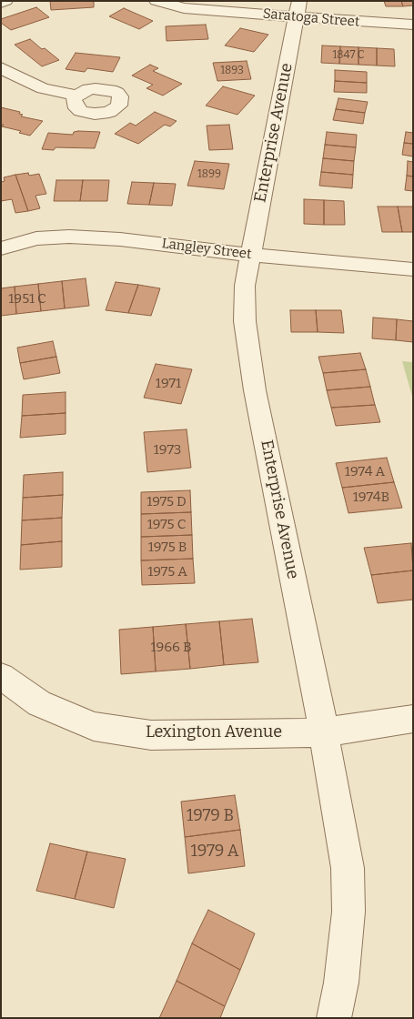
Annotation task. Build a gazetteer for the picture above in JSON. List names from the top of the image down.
{
  "streets": {
    "street": [
      "Saratoga Street",
      "Enterprise Avenue",
      "Langley Street",
      "Lexington Avenue"
    ]
  },
  "crossings": [
    ["Saratoga Street", "Enterprise Avenue"],
    ["Enterprise Avenue", "Langley Street"],
    ["Enterprise Avenue", "Lexington Avenue"]
  ],
  "house_numbers": [
    "1847 C",
    "1893",
    "1899",
    "1951 C",
    "1971",
    "1973",
    "1974 A",
    "1974B",
    "1975 D",
    "1975 C",
    "1975 B",
    "1975 A",
    "1966 B",
    "1979 B",
    "1979 A"
  ]
}
